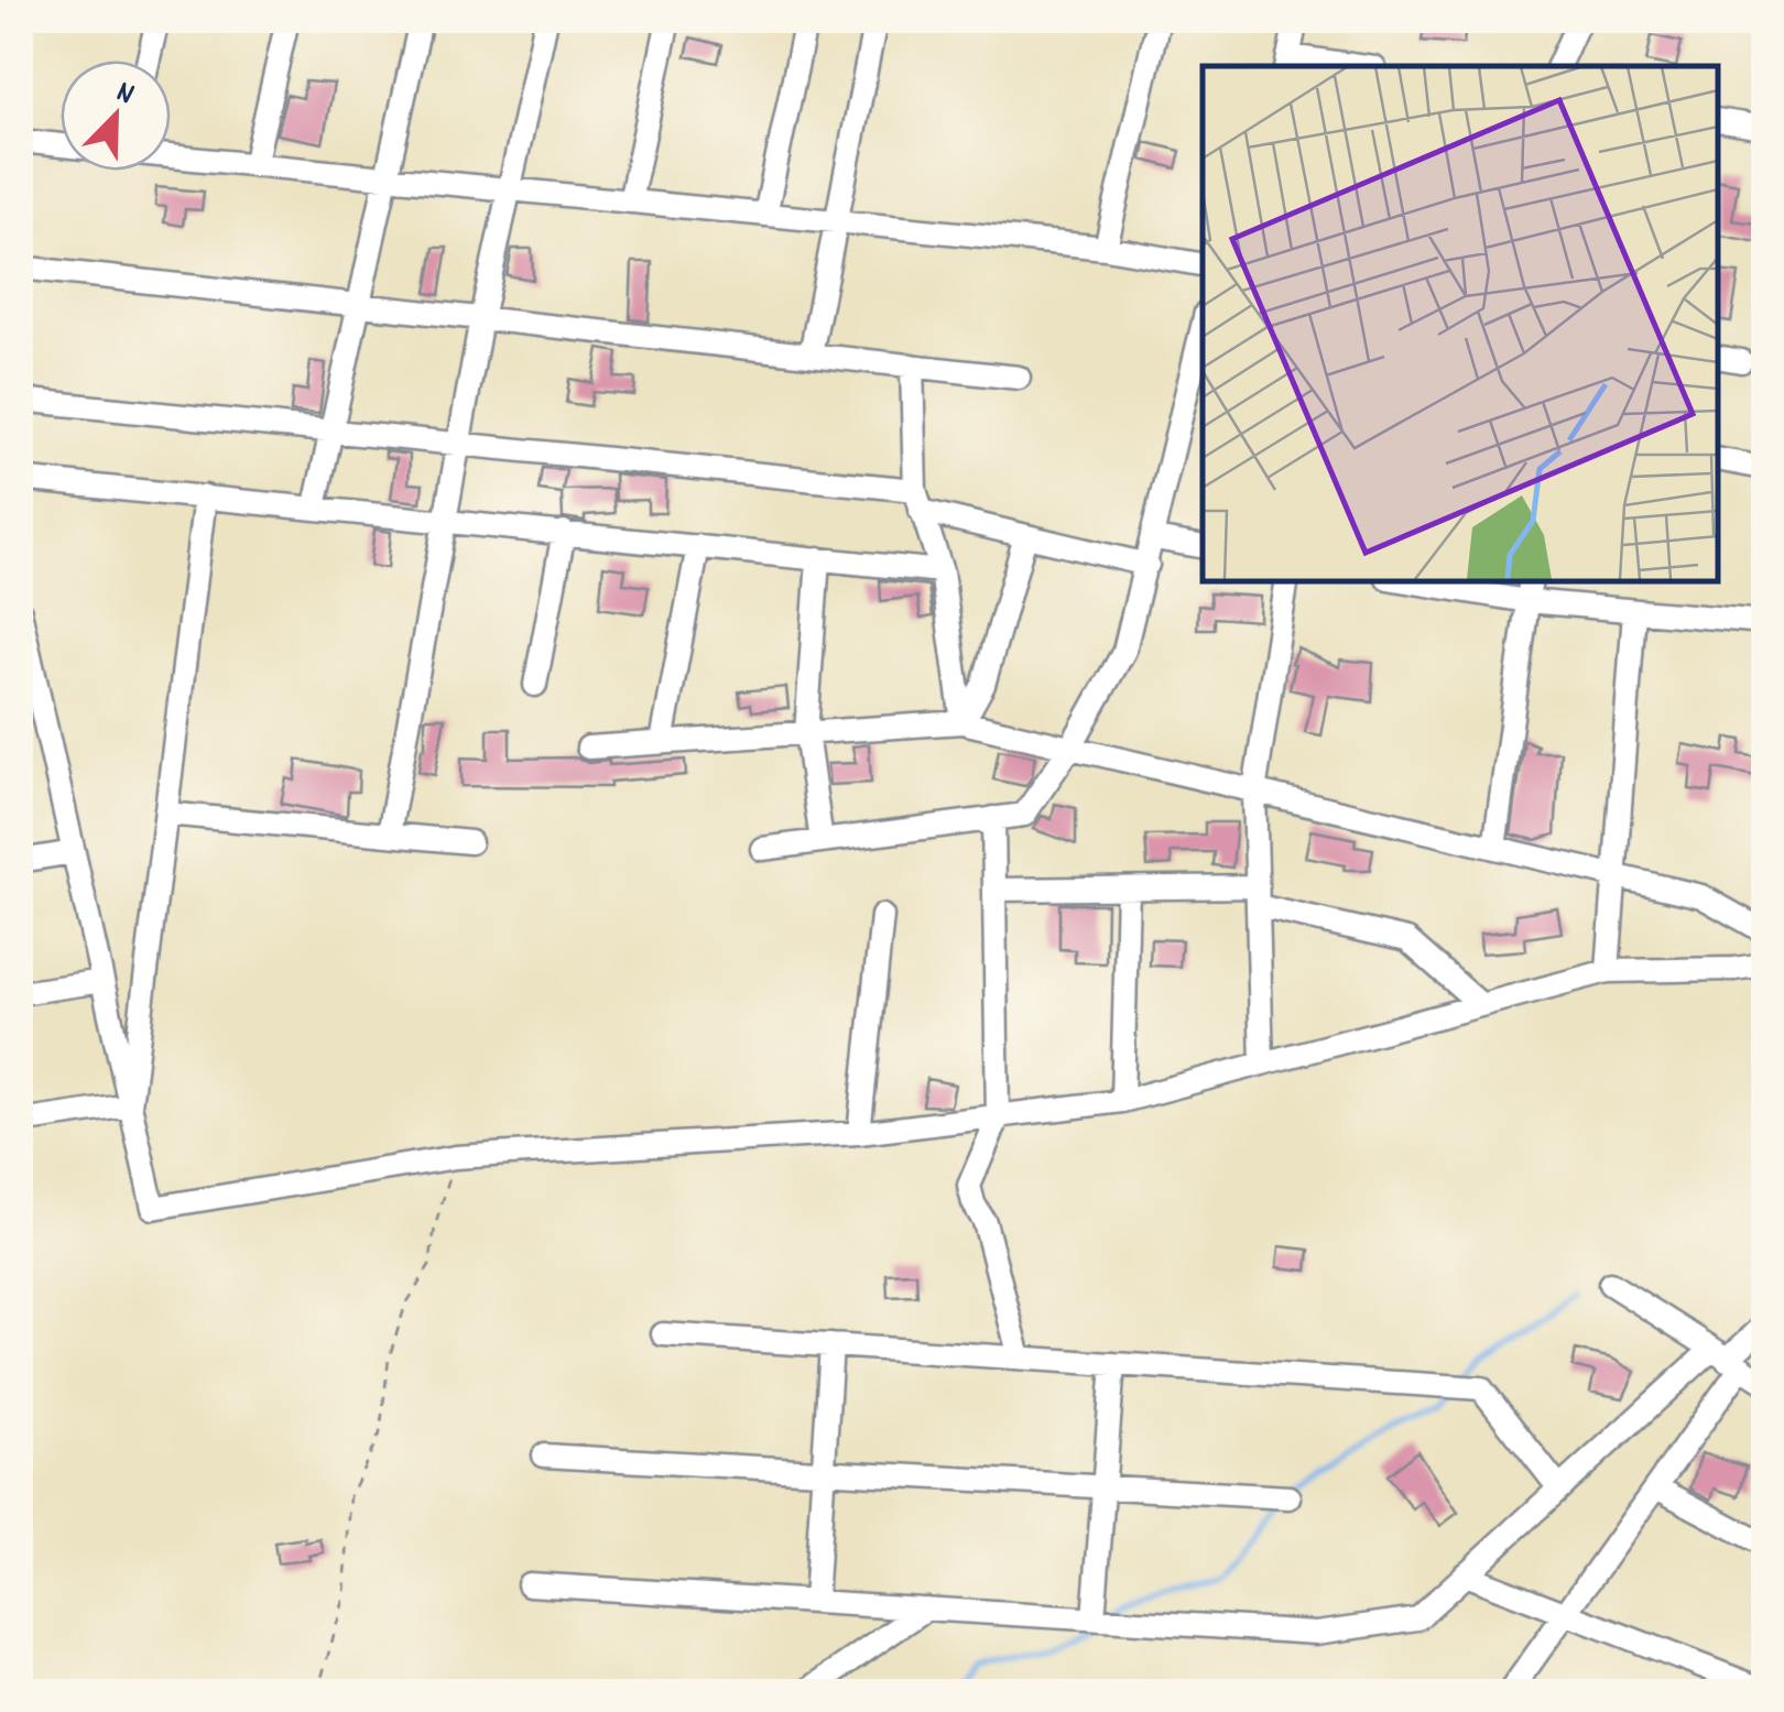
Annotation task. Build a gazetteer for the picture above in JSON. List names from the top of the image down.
{
  "north": "top right"
}
